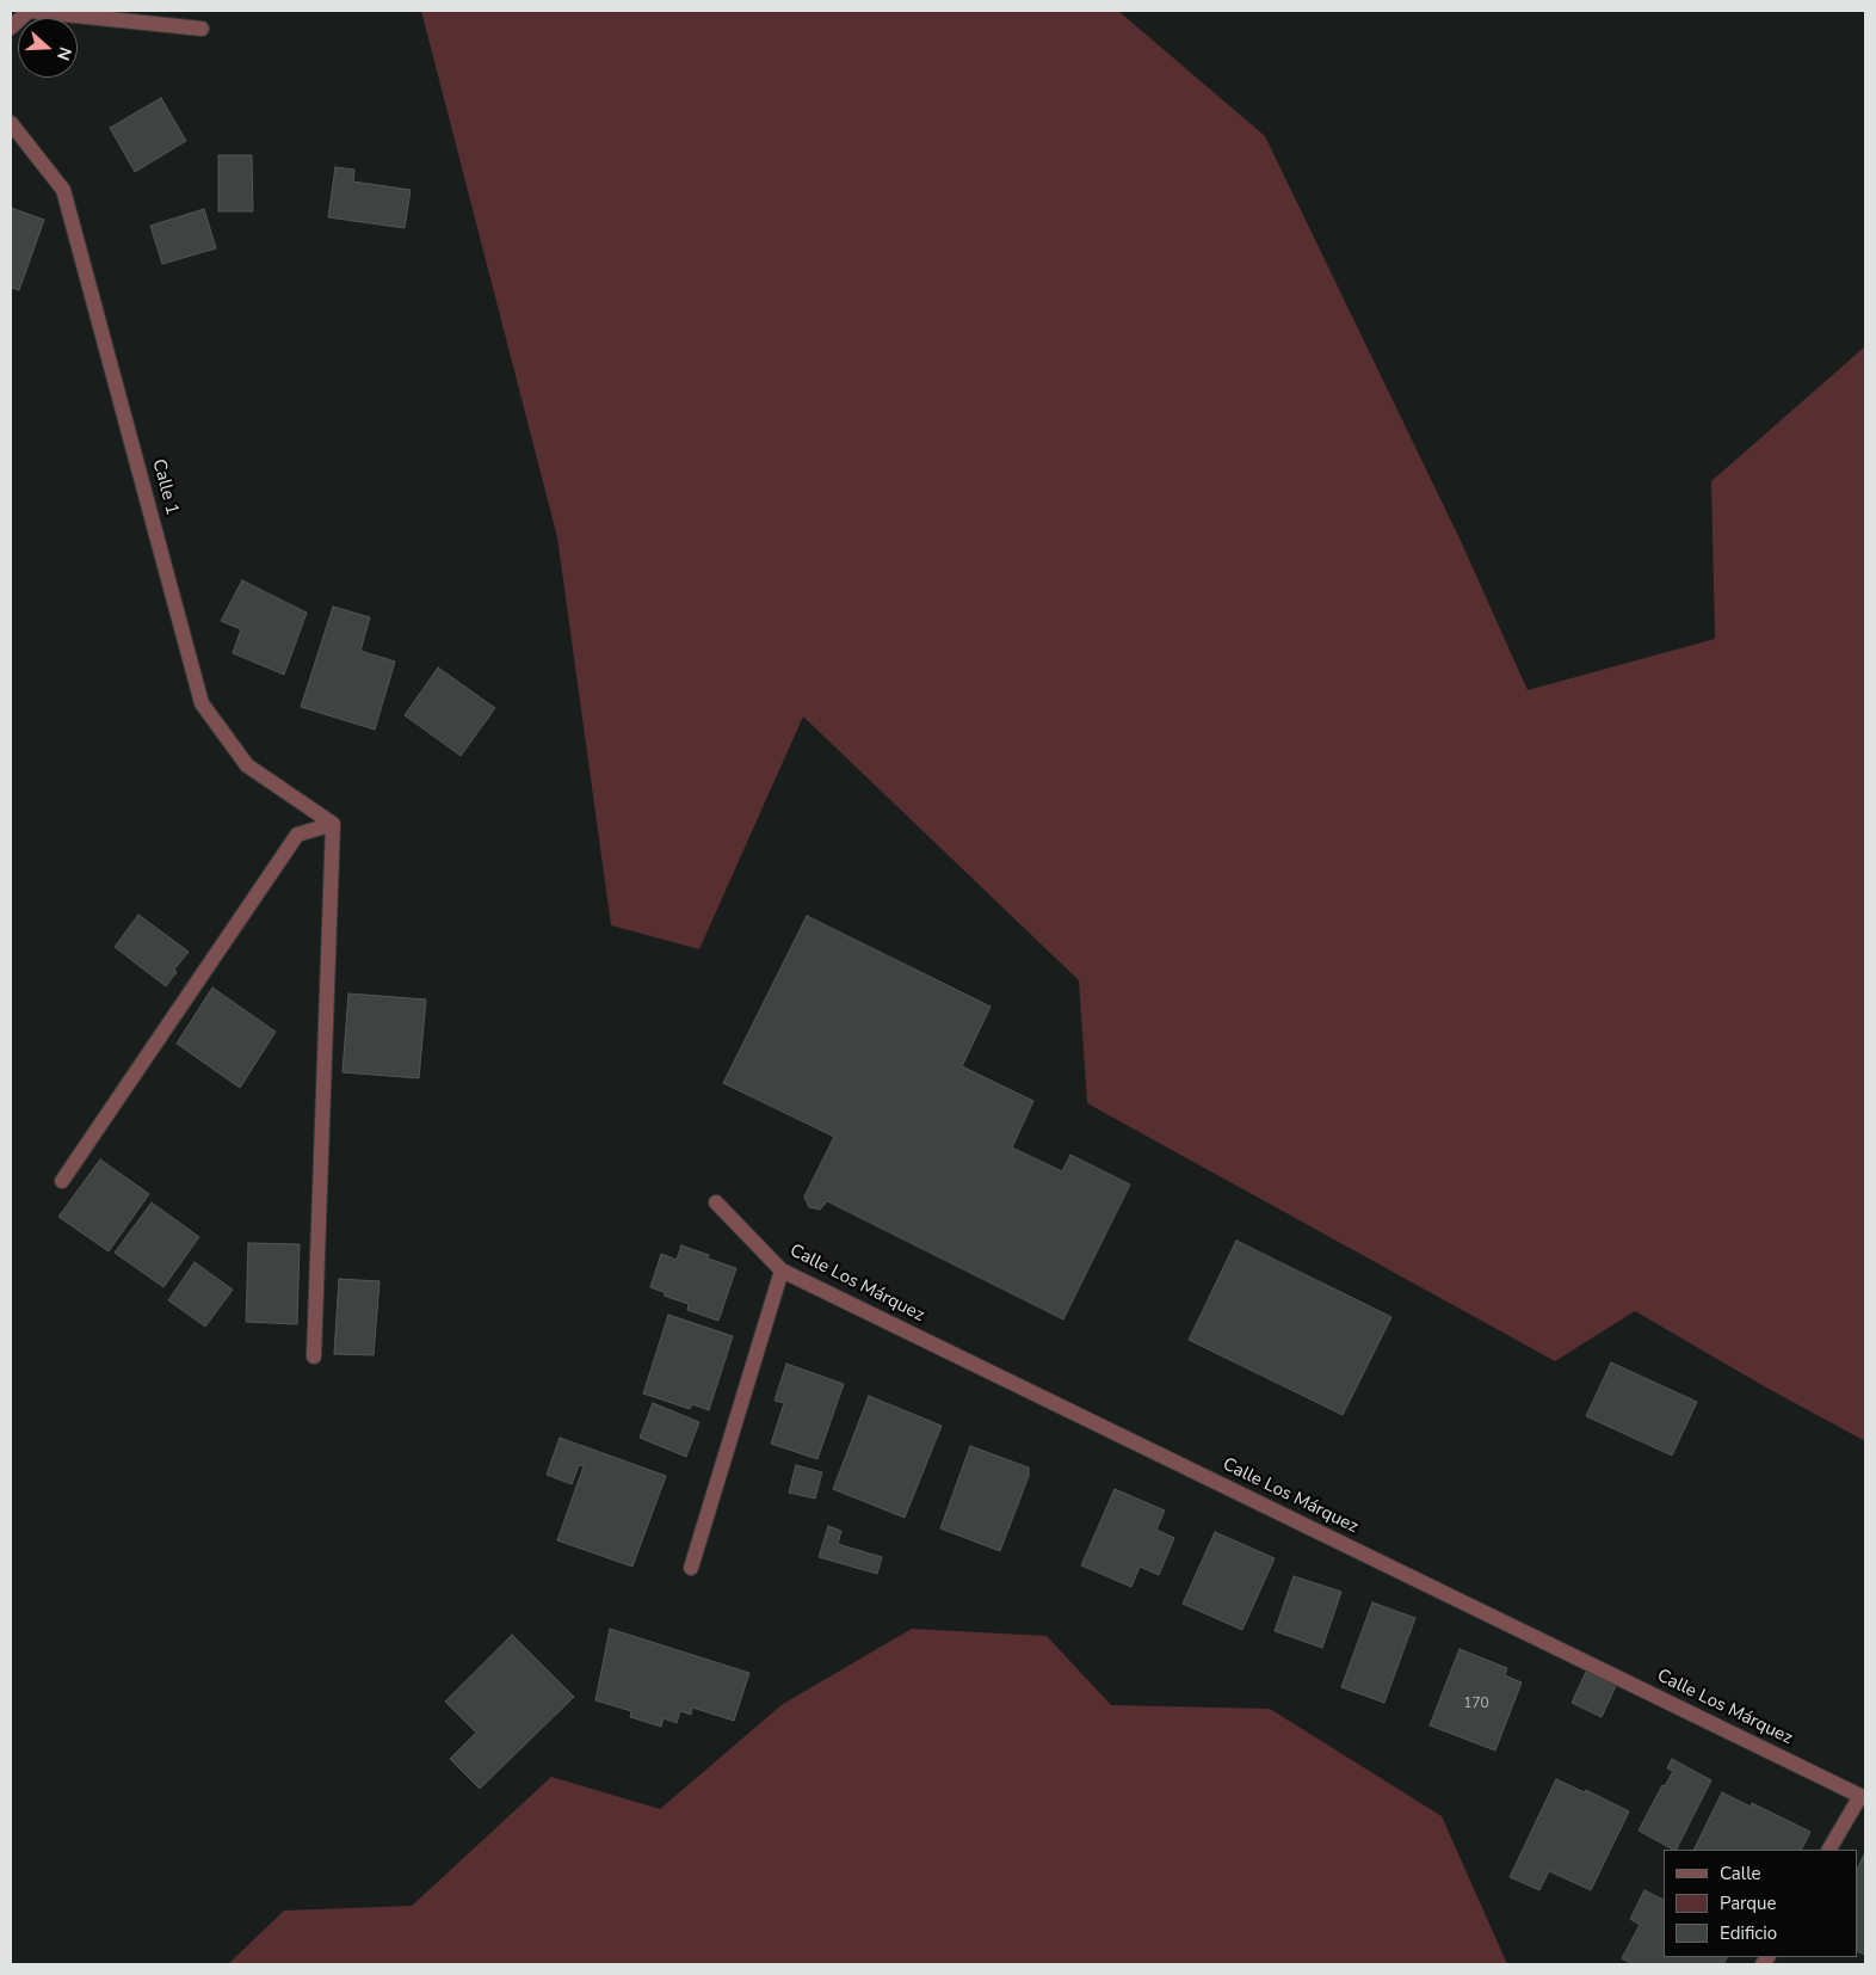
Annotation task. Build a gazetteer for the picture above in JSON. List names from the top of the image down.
{
  "streets": {
    "street": ["Calle 1", "Calle Los Márquez"]
  },
  "house_numbers": ["170"],
  "legend": ["Calle", "Parque", "Edificio"],
  "north": "right"
}
